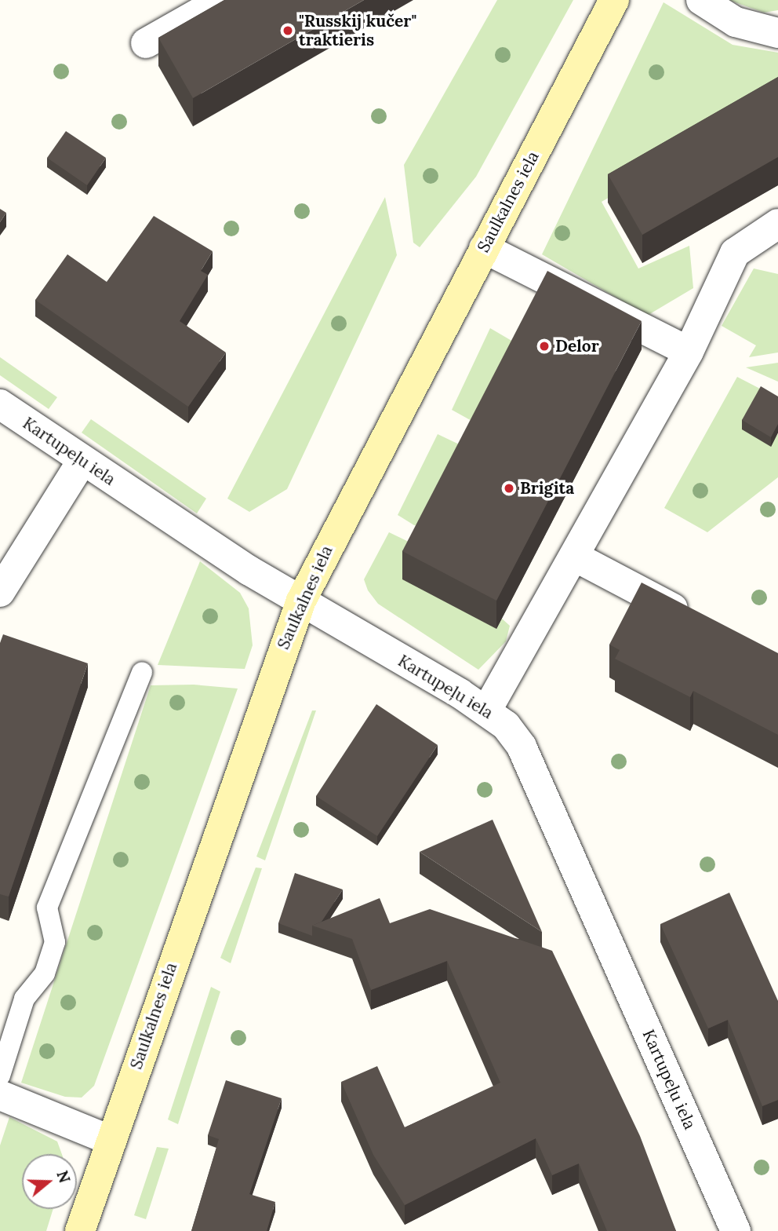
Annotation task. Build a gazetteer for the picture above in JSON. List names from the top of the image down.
{
  "streets": {
    "street": ["Saulkalnes iela", "Kartupeļu iela"]
  },
  "crossings": [
    ["Saulkalnes iela", "Kartupeļu iela"]
  ],
  "places": ["\"Russkij kučer\" traktieris", "Delor", "Brigita"],
  "north": "right"
}
